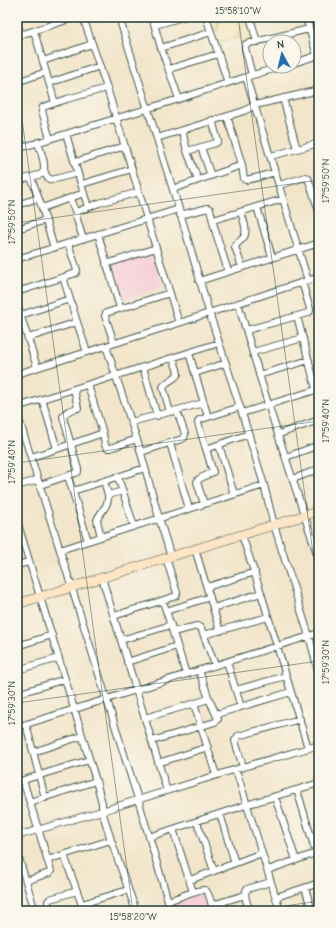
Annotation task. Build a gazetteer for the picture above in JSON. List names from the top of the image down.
{
  "north": "top",
  "coordinates": [
    "15°58'10\"W",
    "17°59'50\"N",
    "17°59'40\"N",
    "17°59'30\"N",
    "15°58'20\"W"
  ]
}
